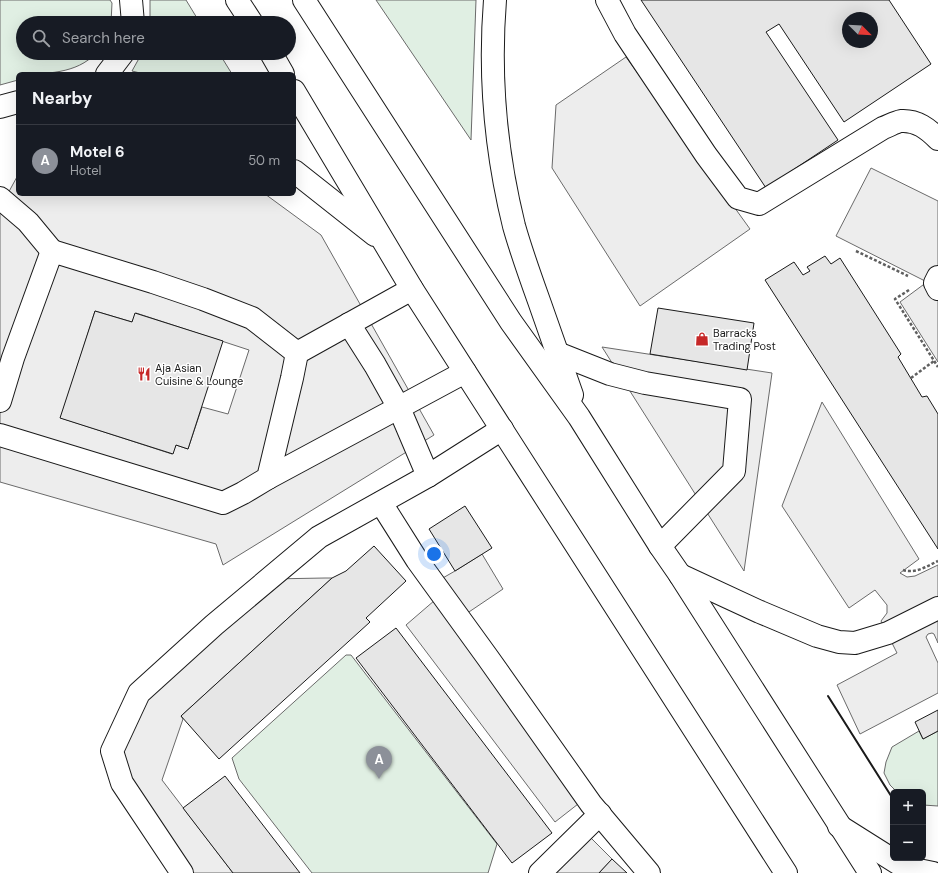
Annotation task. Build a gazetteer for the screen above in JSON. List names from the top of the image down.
{
  "places": {
    "shop": ["Barracks Trading Post"],
    "restaurant": ["Aja Asian Cuisine & Lounge"]
  },
  "north": "bottom right",
  "page": {
    "search": "Search here",
    "heading": "Nearby",
    "list": [
      {
        "mark": "A",
        "name": "Motel 6",
        "note": "Hotel",
        "value": "50 m"
      }
    ],
    "pins": "A",
    "map_buttons": ["+", "−"]
  }
}
